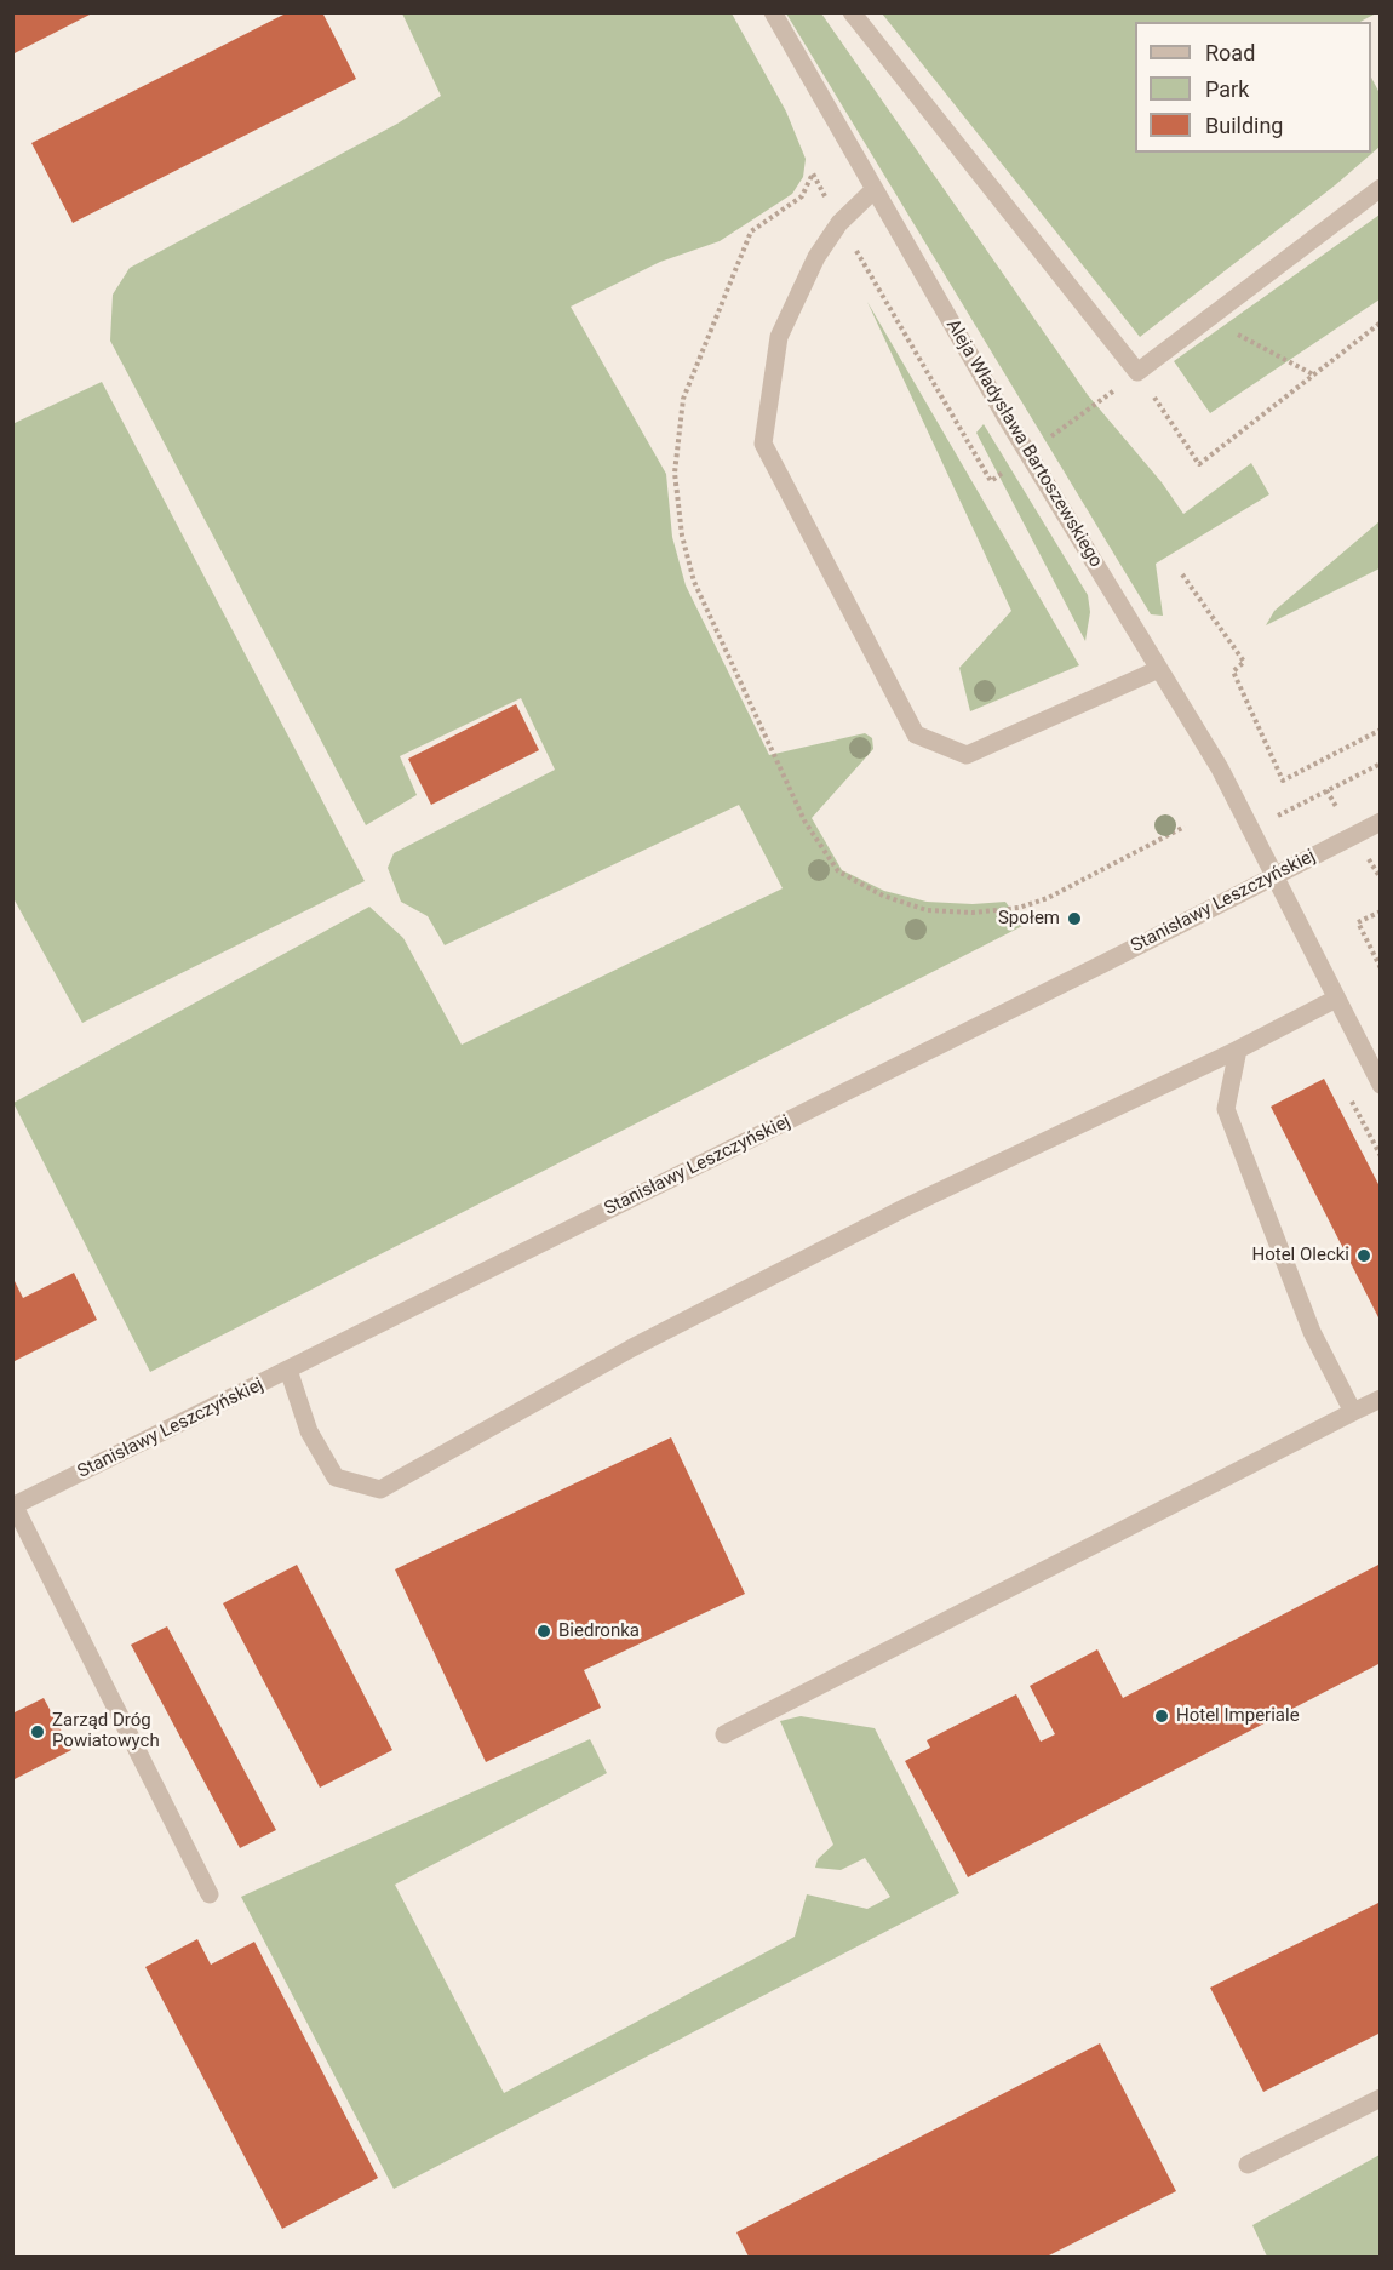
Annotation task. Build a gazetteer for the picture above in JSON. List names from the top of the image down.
{
  "streets": {
    "street": ["Aleja Władysława Bartoszewskiego", "Stanisławy Leszczyńskiej"]
  },
  "crossings": [
    ["Aleja Władysława Bartoszewskiego", "Stanisławy Leszczyńskiej"]
  ],
  "places": [
    "Społem",
    "Hotel Olecki",
    "Biedronka",
    "Hotel Imperiale",
    "Zarząd Dróg Powiatowych"
  ],
  "legend": ["Road", "Park", "Building"]
}
